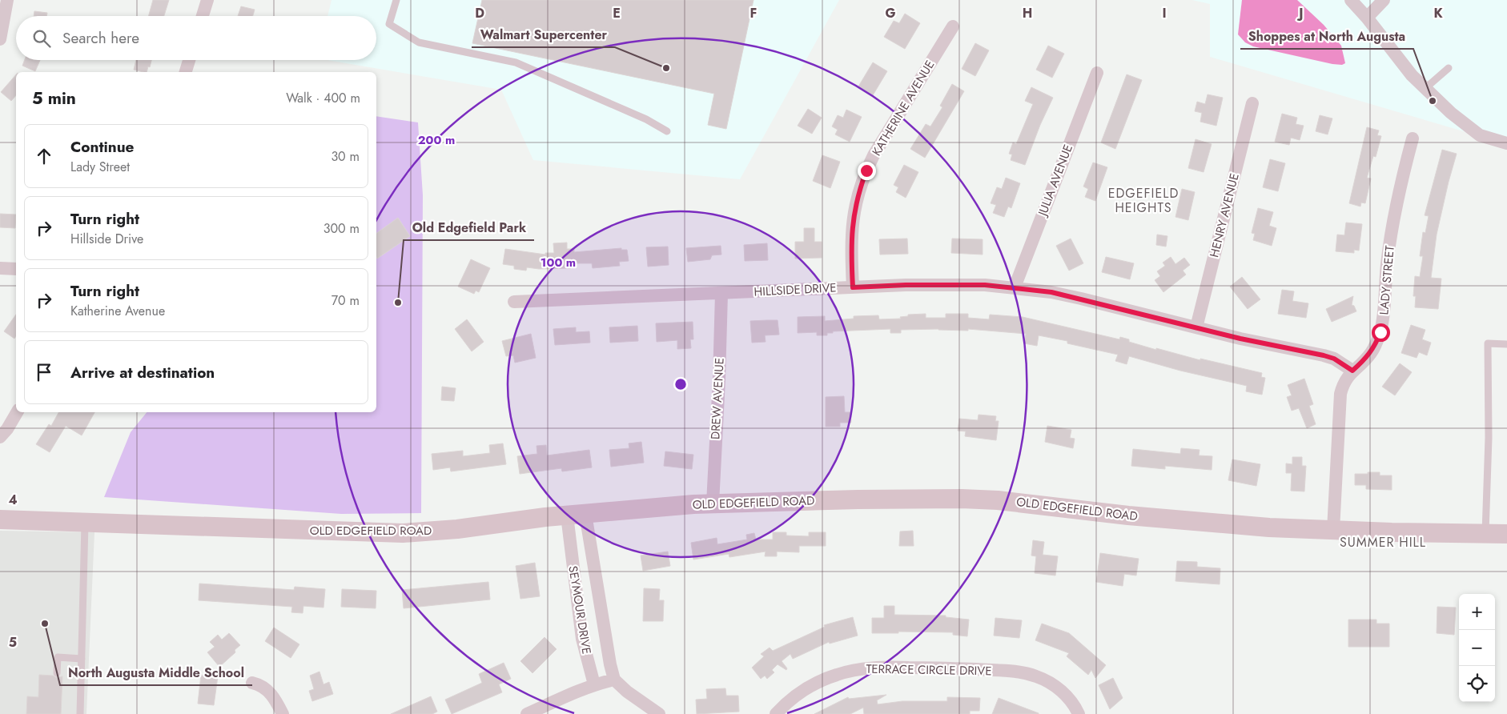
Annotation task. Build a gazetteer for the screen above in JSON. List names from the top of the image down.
{
  "streets": {
    "street": [
      "KATHERINE AVENUE",
      "JULIA AVENUE",
      "HENRY AVENUE",
      "LADY STREET",
      "HILLSIDE DRIVE",
      "DREW AVENUE",
      "OLD EDGEFIELD ROAD",
      "SEYMOUR DRIVE",
      "TERRACE CIRCLE DRIVE"
    ]
  },
  "crossings": [
    ["KATHERINE AVENUE", "HILLSIDE DRIVE"],
    ["JULIA AVENUE", "HILLSIDE DRIVE"],
    ["HENRY AVENUE", "HILLSIDE DRIVE"],
    ["LADY STREET", "HILLSIDE DRIVE"],
    ["LADY STREET", "OLD EDGEFIELD ROAD"],
    ["HILLSIDE DRIVE", "DREW AVENUE"],
    ["DREW AVENUE", "OLD EDGEFIELD ROAD"],
    ["OLD EDGEFIELD ROAD", "SEYMOUR DRIVE"]
  ],
  "districts": ["EDGEFIELD HEIGHTS", "SUMMER HILL"],
  "places": [
    "Walmart Supercenter",
    "Shoppes at North Augusta",
    "Old Edgefield Park",
    "North Augusta Middle School"
  ],
  "page": {
    "search": "Search here",
    "heading": ["5 min", "Walk · 400 m"],
    "list": [
      ["Continue", "Lady Street", "30 m"],
      ["Turn right", "Hillside Drive", "300 m"],
      ["Turn right", "Katherine Avenue", "70 m"],
      "Arrive at destination"
    ],
    "map_buttons": ["+", "−"]
  },
  "grid": {
    "columns": [
      "D",
      "E",
      "F",
      "G",
      "H",
      "I",
      "J",
      "K"
    ],
    "rows": ["4", "5"]
  },
  "rings": ["200 m", "100 m"]
}
